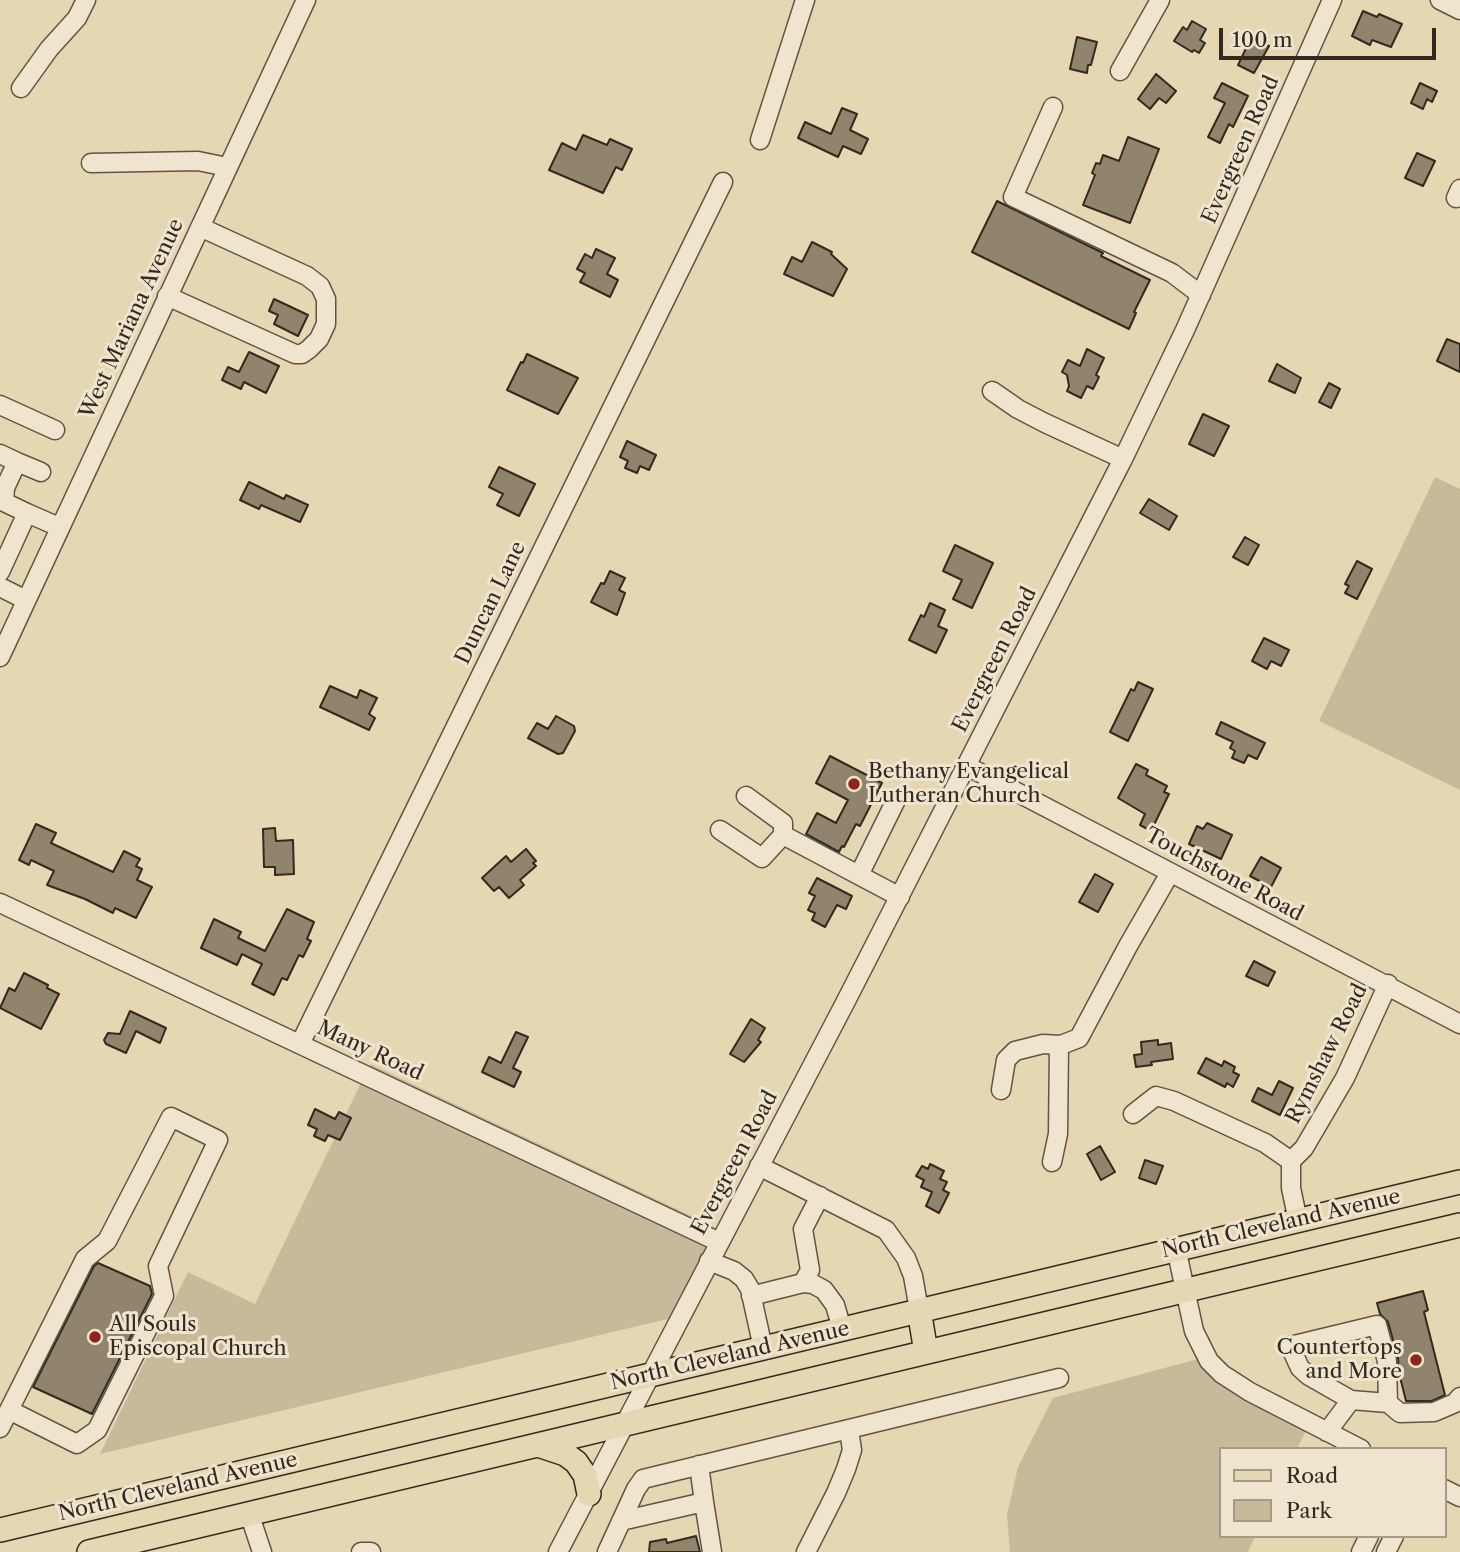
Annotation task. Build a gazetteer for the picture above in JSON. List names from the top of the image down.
{
  "streets": {
    "main road": ["North Cleveland Avenue"],
    "street": [
      "Evergreen Road",
      "West Mariana Avenue",
      "Duncan Lane",
      "Touchstone Road",
      "Many Road",
      "Rymshaw Road"
    ]
  },
  "crossings": [
    ["Evergreen Road", "Touchstone Road"],
    ["Evergreen Road", "Many Road"],
    ["Evergreen Road", "North Cleveland Avenue"],
    ["Duncan Lane", "Many Road"],
    ["Touchstone Road", "Rymshaw Road"]
  ],
  "places": ["Bethany Evangelical Lutheran Church", "All Souls Episcopal Church", "Countertops and More"],
  "legend": ["Road", "Park"],
  "scale_bar": "100 m"
}
